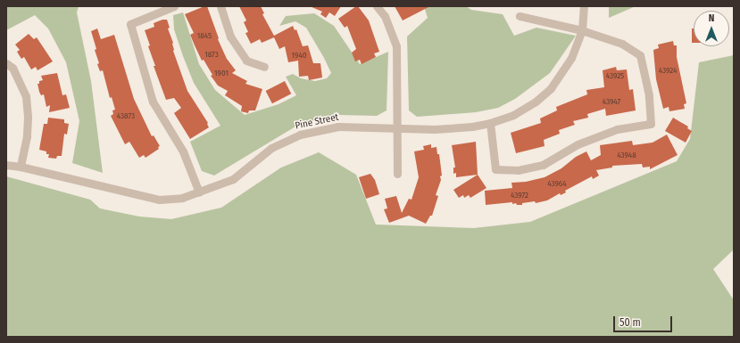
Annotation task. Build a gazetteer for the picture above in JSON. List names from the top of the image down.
{
  "streets": {
    "street": ["Pine Street"]
  },
  "house_numbers": [
    "1845",
    "1873",
    "1940",
    "43924",
    "1901",
    "43925",
    "43947",
    "43873",
    "43948",
    "43964",
    "43972"
  ],
  "scale_bar": "50 m",
  "north": "top"
}
